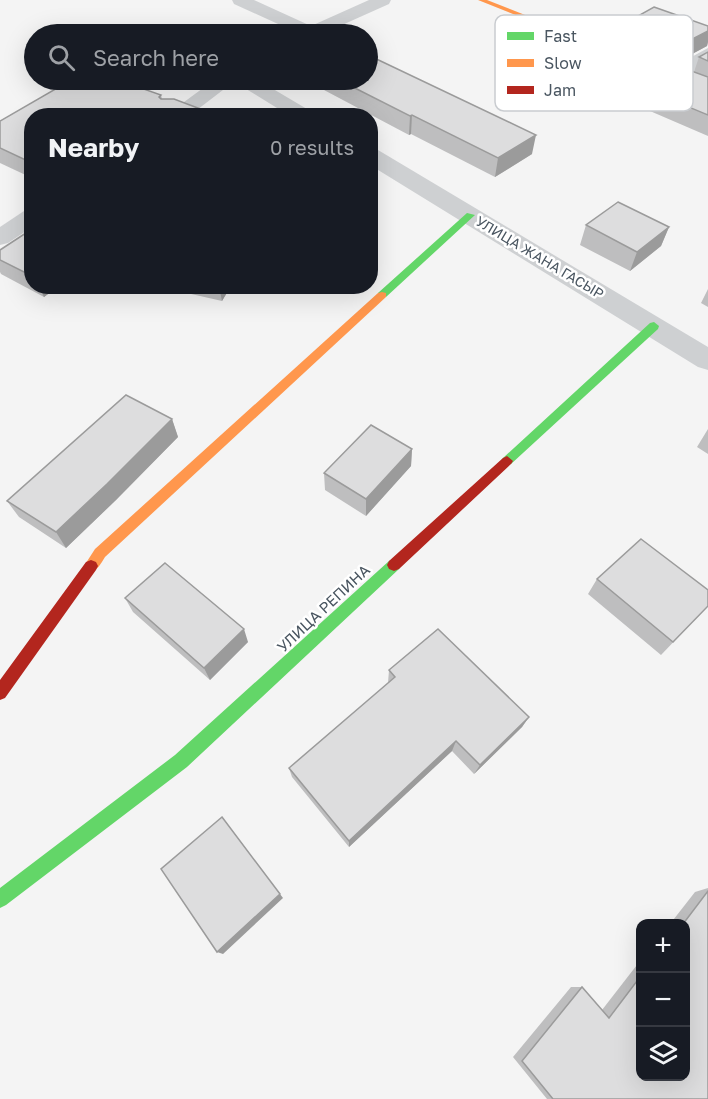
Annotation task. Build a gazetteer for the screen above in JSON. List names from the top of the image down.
{
  "streets": {
    "street": ["УЛИЦА ЖАНА ГАСЫР", "УЛИЦА РЕПИНА"]
  },
  "crossings": [
    ["УЛИЦА ЖАНА ГАСЫР", "УЛИЦА РЕПИНА"]
  ],
  "legend": ["Fast", "Slow", "Jam"],
  "page": {
    "search": "Search here",
    "heading": ["Nearby", "0 results"],
    "map_buttons": ["+", "−"]
  }
}
